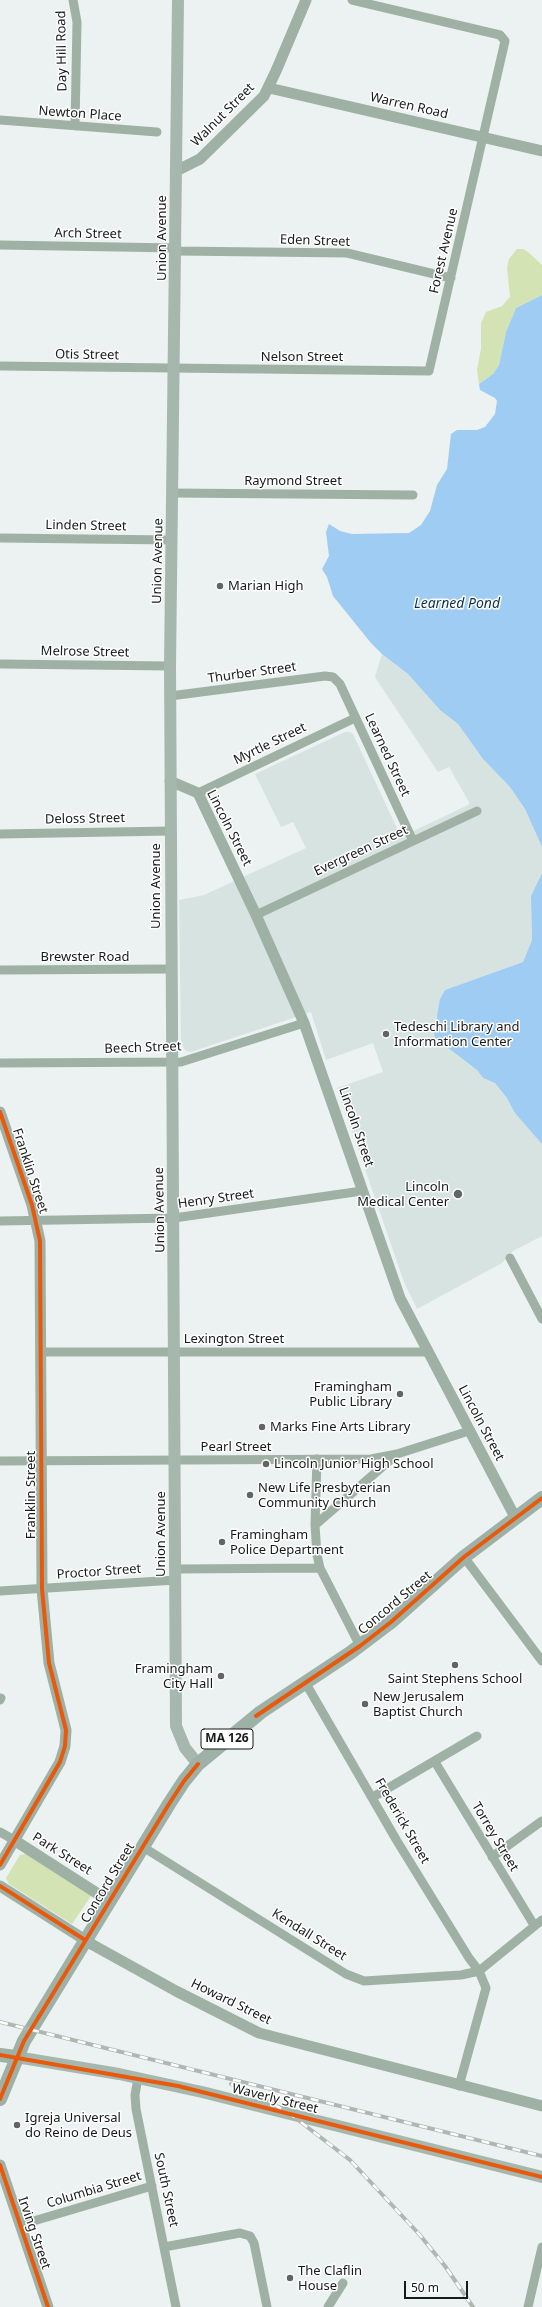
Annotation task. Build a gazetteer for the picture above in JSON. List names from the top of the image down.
{
  "streets": {
    "main road": [
      "Union Avenue",
      "Concord Street",
      "MA 126",
      "Waverly Street"
    ],
    "street": [
      "Day Hill Road",
      "Warren Road",
      "Newton Place",
      "Walnut Street",
      "Arch Street",
      "Eden Street",
      "Forest Avenue",
      "Otis Street",
      "Nelson Street",
      "Raymond Street",
      "Linden Street",
      "Melrose Street",
      "Thurber Street",
      "Myrtle Street",
      "Learned Street",
      "Deloss Street",
      "Lincoln Street",
      "Evergreen Street",
      "Brewster Road",
      "Beech Street",
      "Franklin Street",
      "Henry Street",
      "Lexington Street",
      "Pearl Street",
      "Proctor Street",
      "Frederick Street",
      "Torrey Street",
      "Park Street",
      "Kendall Street",
      "Howard Street",
      "Columbia Street",
      "South Street",
      "Irving Street"
    ]
  },
  "crossings": [
    ["Day Hill Road", "Newton Place"],
    ["Warren Road", "Walnut Street"],
    ["Warren Road", "Forest Avenue"],
    ["Walnut Street", "Union Avenue"],
    ["Arch Street", "Union Avenue"],
    ["Arch Street", "Eden Street"],
    ["Union Avenue", "Eden Street"],
    ["Union Avenue", "Otis Street"],
    ["Union Avenue", "Nelson Street"],
    ["Union Avenue", "Raymond Street"],
    ["Union Avenue", "Linden Street"],
    ["Union Avenue", "Melrose Street"],
    ["Union Avenue", "Thurber Street"],
    ["Union Avenue", "Deloss Street"],
    ["Union Avenue", "Lincoln Street"],
    ["Union Avenue", "Brewster Road"],
    ["Union Avenue", "Beech Street"],
    ["Union Avenue", "Henry Street"],
    ["Union Avenue", "Lexington Street"],
    ["Union Avenue", "Pearl Street"],
    ["Union Avenue", "Proctor Street"],
    ["Union Avenue", "Concord Street"],
    ["Eden Street", "Forest Avenue"],
    ["Forest Avenue", "Nelson Street"],
    ["Otis Street", "Nelson Street"],
    ["Thurber Street", "Learned Street"],
    ["Myrtle Street", "Learned Street"],
    ["Myrtle Street", "Lincoln Street"],
    ["Learned Street", "Evergreen Street"],
    ["Lincoln Street", "Evergreen Street"],
    ["Lincoln Street", "Beech Street"],
    ["Lincoln Street", "Henry Street"],
    ["Lincoln Street", "Lexington Street"],
    ["Lincoln Street", "Pearl Street"],
    ["Lincoln Street", "Concord Street"],
    ["Franklin Street", "Henry Street"],
    ["Franklin Street", "Lexington Street"],
    ["Franklin Street", "Pearl Street"],
    ["Franklin Street", "Proctor Street"],
    ["Franklin Street", "Park Street"],
    ["Concord Street", "MA 126"],
    ["Concord Street", "Frederick Street"],
    ["Concord Street", "Park Street"],
    ["Concord Street", "Kendall Street"],
    ["Concord Street", "Howard Street"],
    ["Concord Street", "Waverly Street"],
    ["MA 126", "Waverly Street"],
    ["Frederick Street", "Kendall Street"],
    ["Waverly Street", "South Street"],
    ["Columbia Street", "South Street"],
    ["Columbia Street", "Irving Street"]
  ],
  "water": ["Learned Pond"],
  "places": [
    "Marian High",
    "Tedeschi Library and Information Center",
    "Lincoln Medical Center",
    "Framingham Public Library",
    "Marks Fine Arts Library",
    "Lincoln Junior High School",
    "New Life Presbyterian Community Church",
    "Framingham Police Department",
    "Saint Stephens School",
    "Framingham City Hall",
    "New Jerusalem Baptist Church",
    "Igreja Universal do Reino de Deus",
    "The Claflin House"
  ],
  "scale_bar": "50 m"
}
